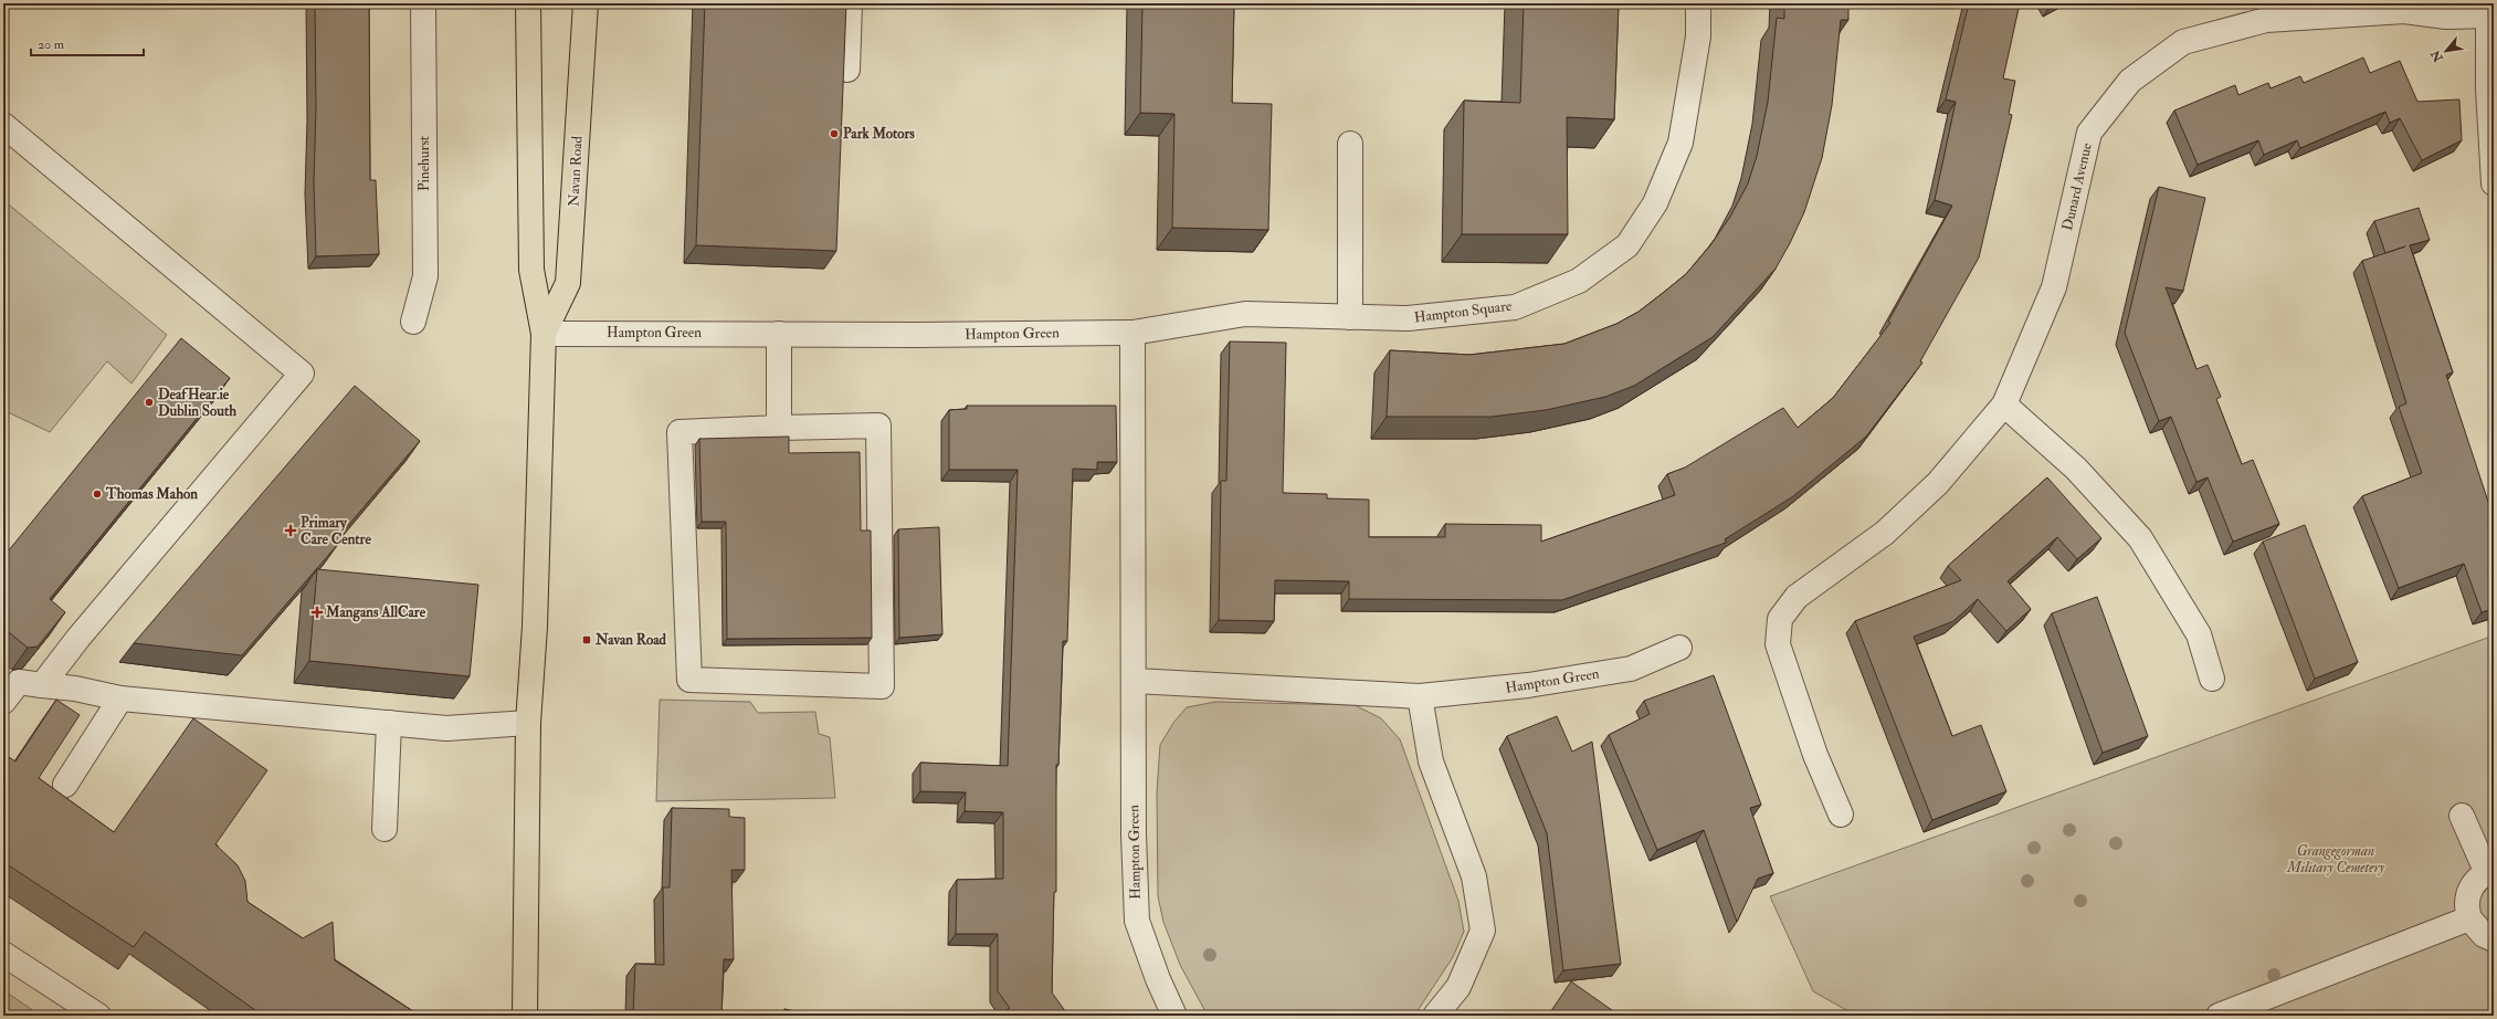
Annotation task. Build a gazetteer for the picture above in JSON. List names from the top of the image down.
{
  "streets": {
    "main road": ["Navan Road"],
    "street": [
      "Pinehurst",
      "Dunard Avenue",
      "Hampton Square",
      "Hampton Green"
    ]
  },
  "crossings": [
    ["Navan Road", "Hampton Green"],
    ["Hampton Square", "Hampton Green"]
  ],
  "parks": ["Grangegorman Military Cemetery"],
  "places": {
    "other": ["Park Motors", "DeafHear.ie Dublin South", "Thomas Mahon"],
    "health": ["Primary Care Centre", "Mangans AllCare"],
    "transit": ["Navan Road"]
  },
  "scale_bar": "20 m",
  "north": "bottom left"
}
